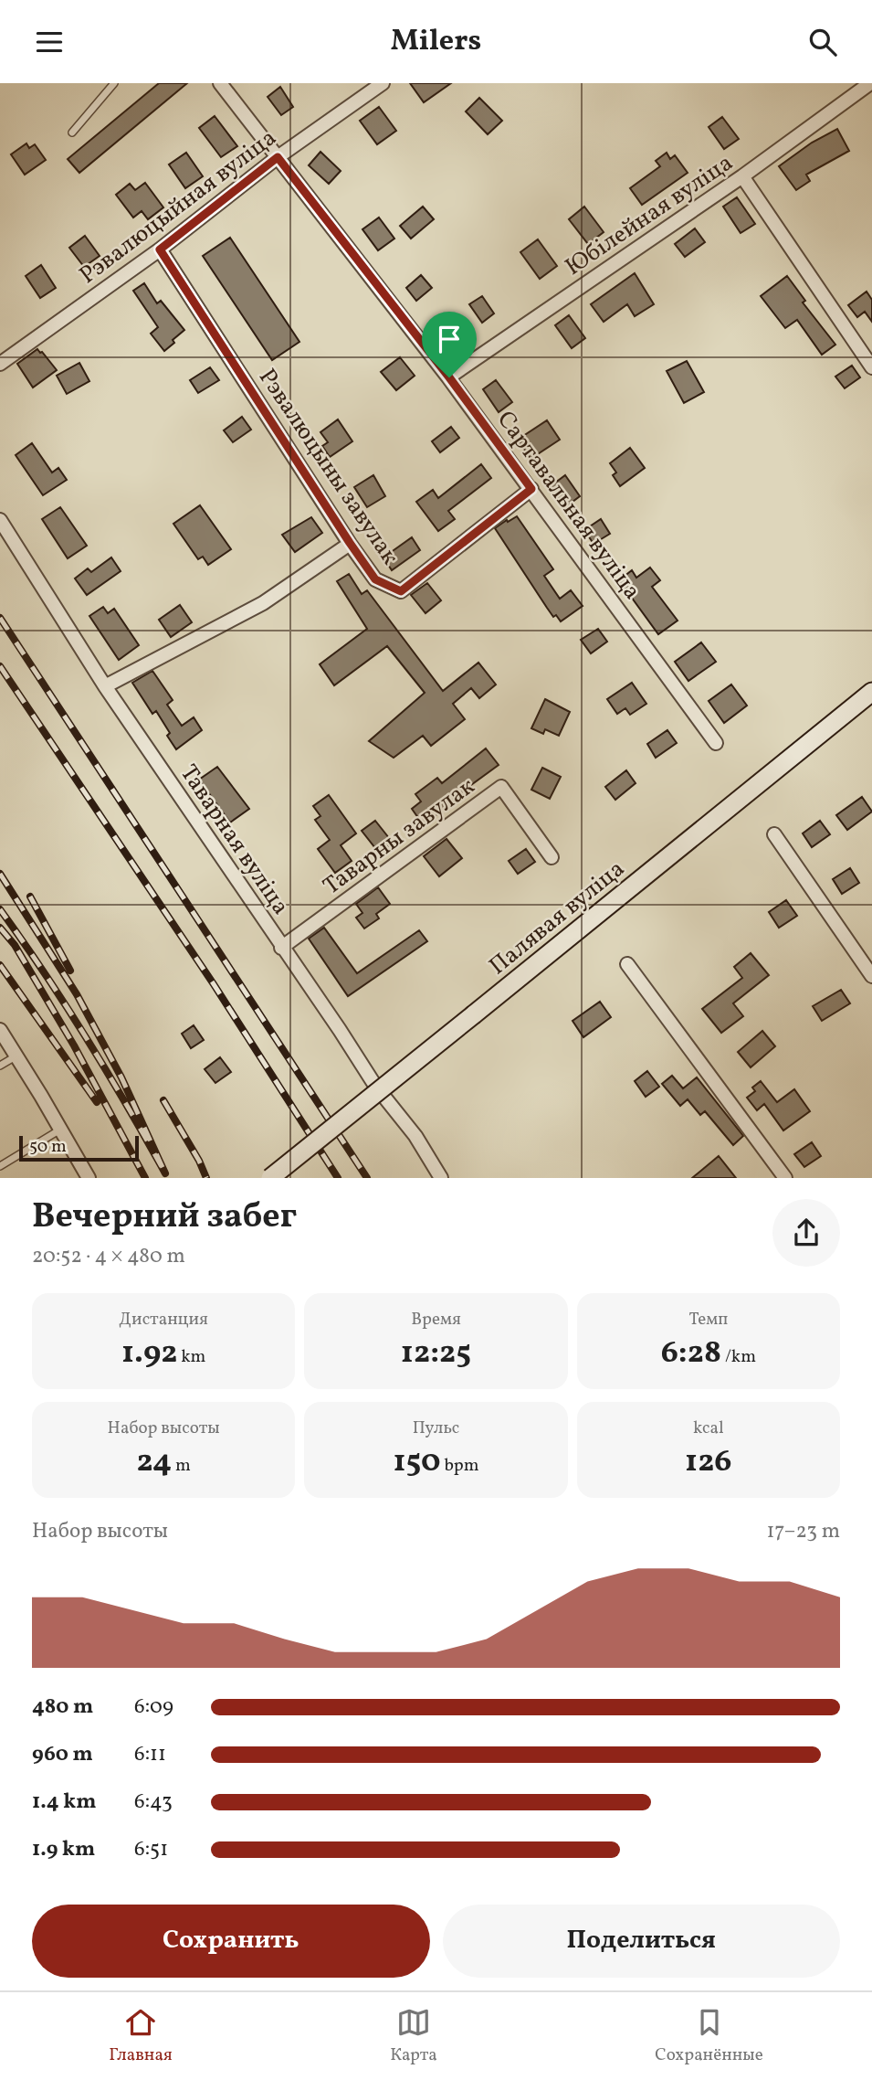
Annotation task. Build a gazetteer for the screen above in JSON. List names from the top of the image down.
{
  "streets": {
    "main road": ["Палявая вуліца"],
    "street": [
      "Рэвалюцыйная вуліца",
      "Юбілейная вуліца",
      "Рэвалюцыны завулак",
      "Сартавальная вуліца",
      "Таварны завулак",
      "Таварная вуліца"
    ]
  },
  "crossings": [
    ["Рэвалюцыйная вуліца", "Рэвалюцыны завулак"],
    ["Рэвалюцыйная вуліца", "Сартавальная вуліца"],
    ["Юбілейная вуліца", "Сартавальная вуліца"],
    ["Рэвалюцыны завулак", "Сартавальная вуліца"],
    ["Таварны завулак", "Таварная вуліца"]
  ],
  "scale_bar": "50 m",
  "page": {
    "header": "Milers",
    "scale": "50 m",
    "heading": ["Вечерний забег", "20:52 · 4 × 480 m"],
    "stats": [
      ["Дистанция", "1.92 km"],
      ["Время", "12:25"],
      ["Темп", "6:28 /km"],
      ["Набор высоты", "24 m"],
      ["Пульс", "150 bpm"],
      ["kcal", "126"]
    ],
    "chart": ["Набор высоты", "17–23 m"],
    "list": [
      {
        "name": "480 m",
        "note": "6:09"
      },
      {
        "name": "960 m",
        "note": "6:11"
      },
      {
        "name": "1.4 km",
        "note": "6:43"
      },
      {
        "name": "1.9 km",
        "note": "6:51"
      }
    ],
    "buttons": ["Сохранить", "Поделиться"],
    "tabs": ["Главная", "Карта", "Сохранённые"]
  }
}
